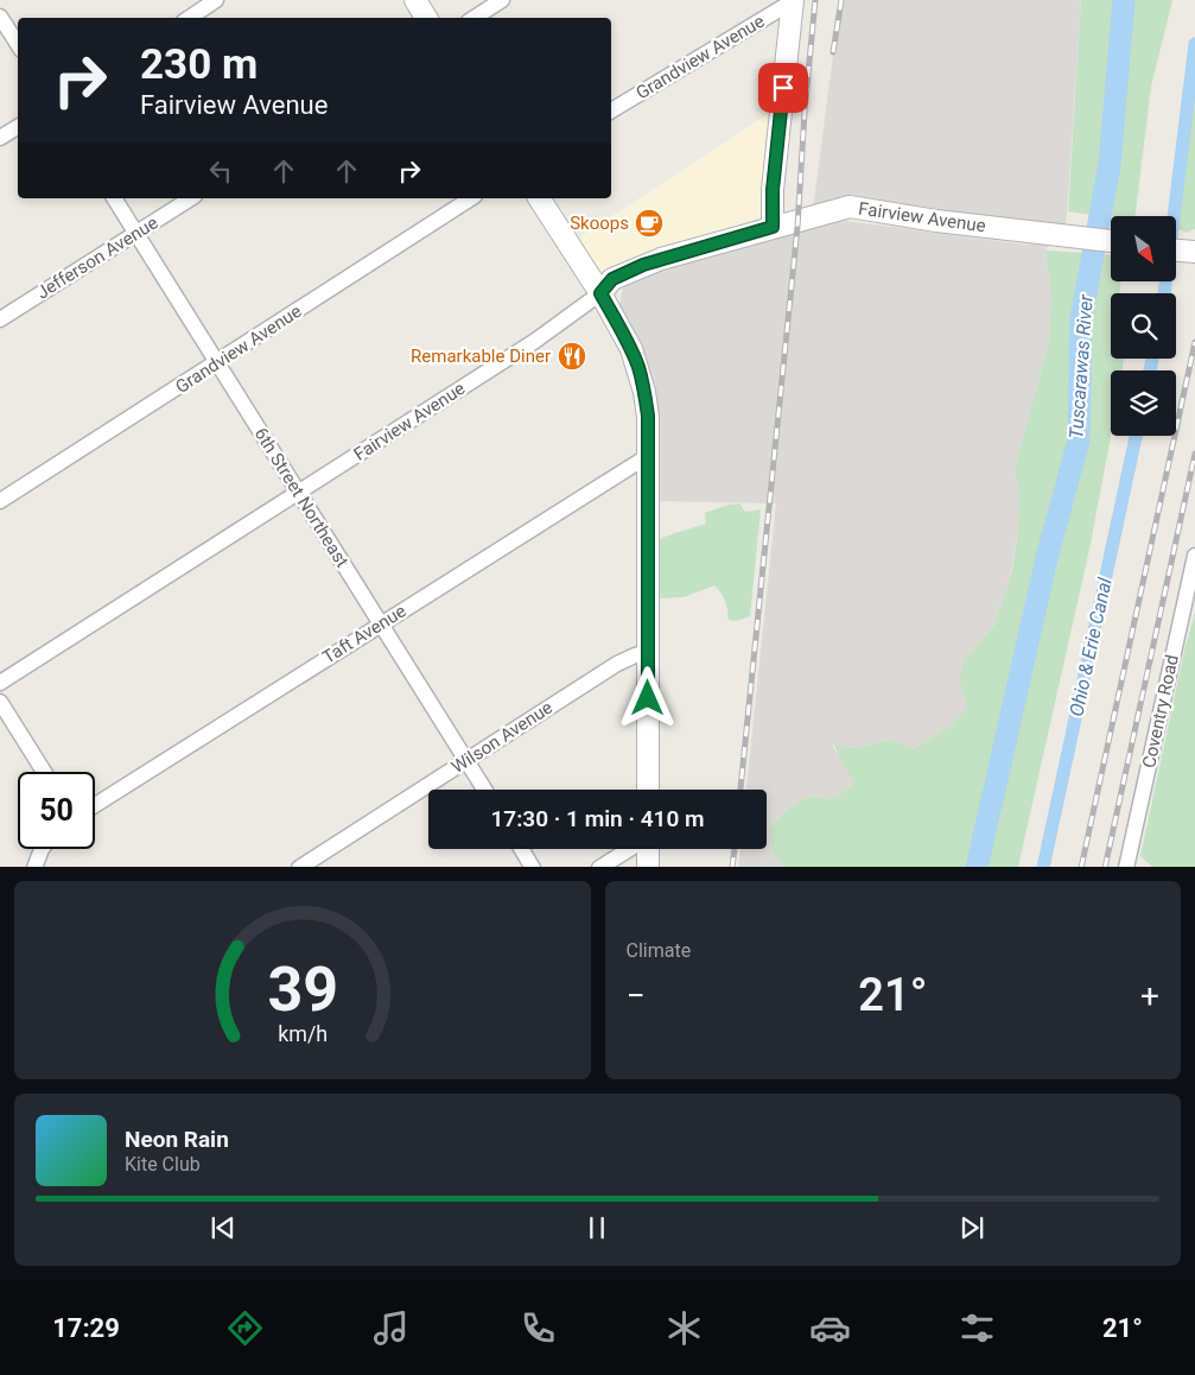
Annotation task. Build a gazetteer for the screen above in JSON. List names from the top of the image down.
{
  "streets": {
    "street": [
      "Grandview Avenue",
      "Fairview Avenue",
      "Jefferson Avenue",
      "6th Street Northeast",
      "Taft Avenue",
      "Coventry Road",
      "Wilson Avenue"
    ]
  },
  "crossings": [
    ["Grandview Avenue", "6th Street Northeast"],
    ["Fairview Avenue", "6th Street Northeast"],
    ["Jefferson Avenue", "6th Street Northeast"],
    ["6th Street Northeast", "Taft Avenue"],
    ["6th Street Northeast", "Wilson Avenue"]
  ],
  "water": ["Tuscarawas River", "Ohio & Erie Canal"],
  "places": {
    "cafe": ["Skoops"],
    "restaurant": ["Remarkable Diner"]
  },
  "north": "bottom right",
  "page": {
    "turn": ["230 m", "Fairview Avenue"],
    "limit": "50",
    "trip": "17:30 · 1 min · 410 m",
    "tile": "Climate",
    "heat": ["−", "21°", "+"],
    "song": ["Neon Rain", "Kite Club"],
    "tabs": ["17:29", "21°"],
    "gauge": ["39", "km/h"]
  }
}
